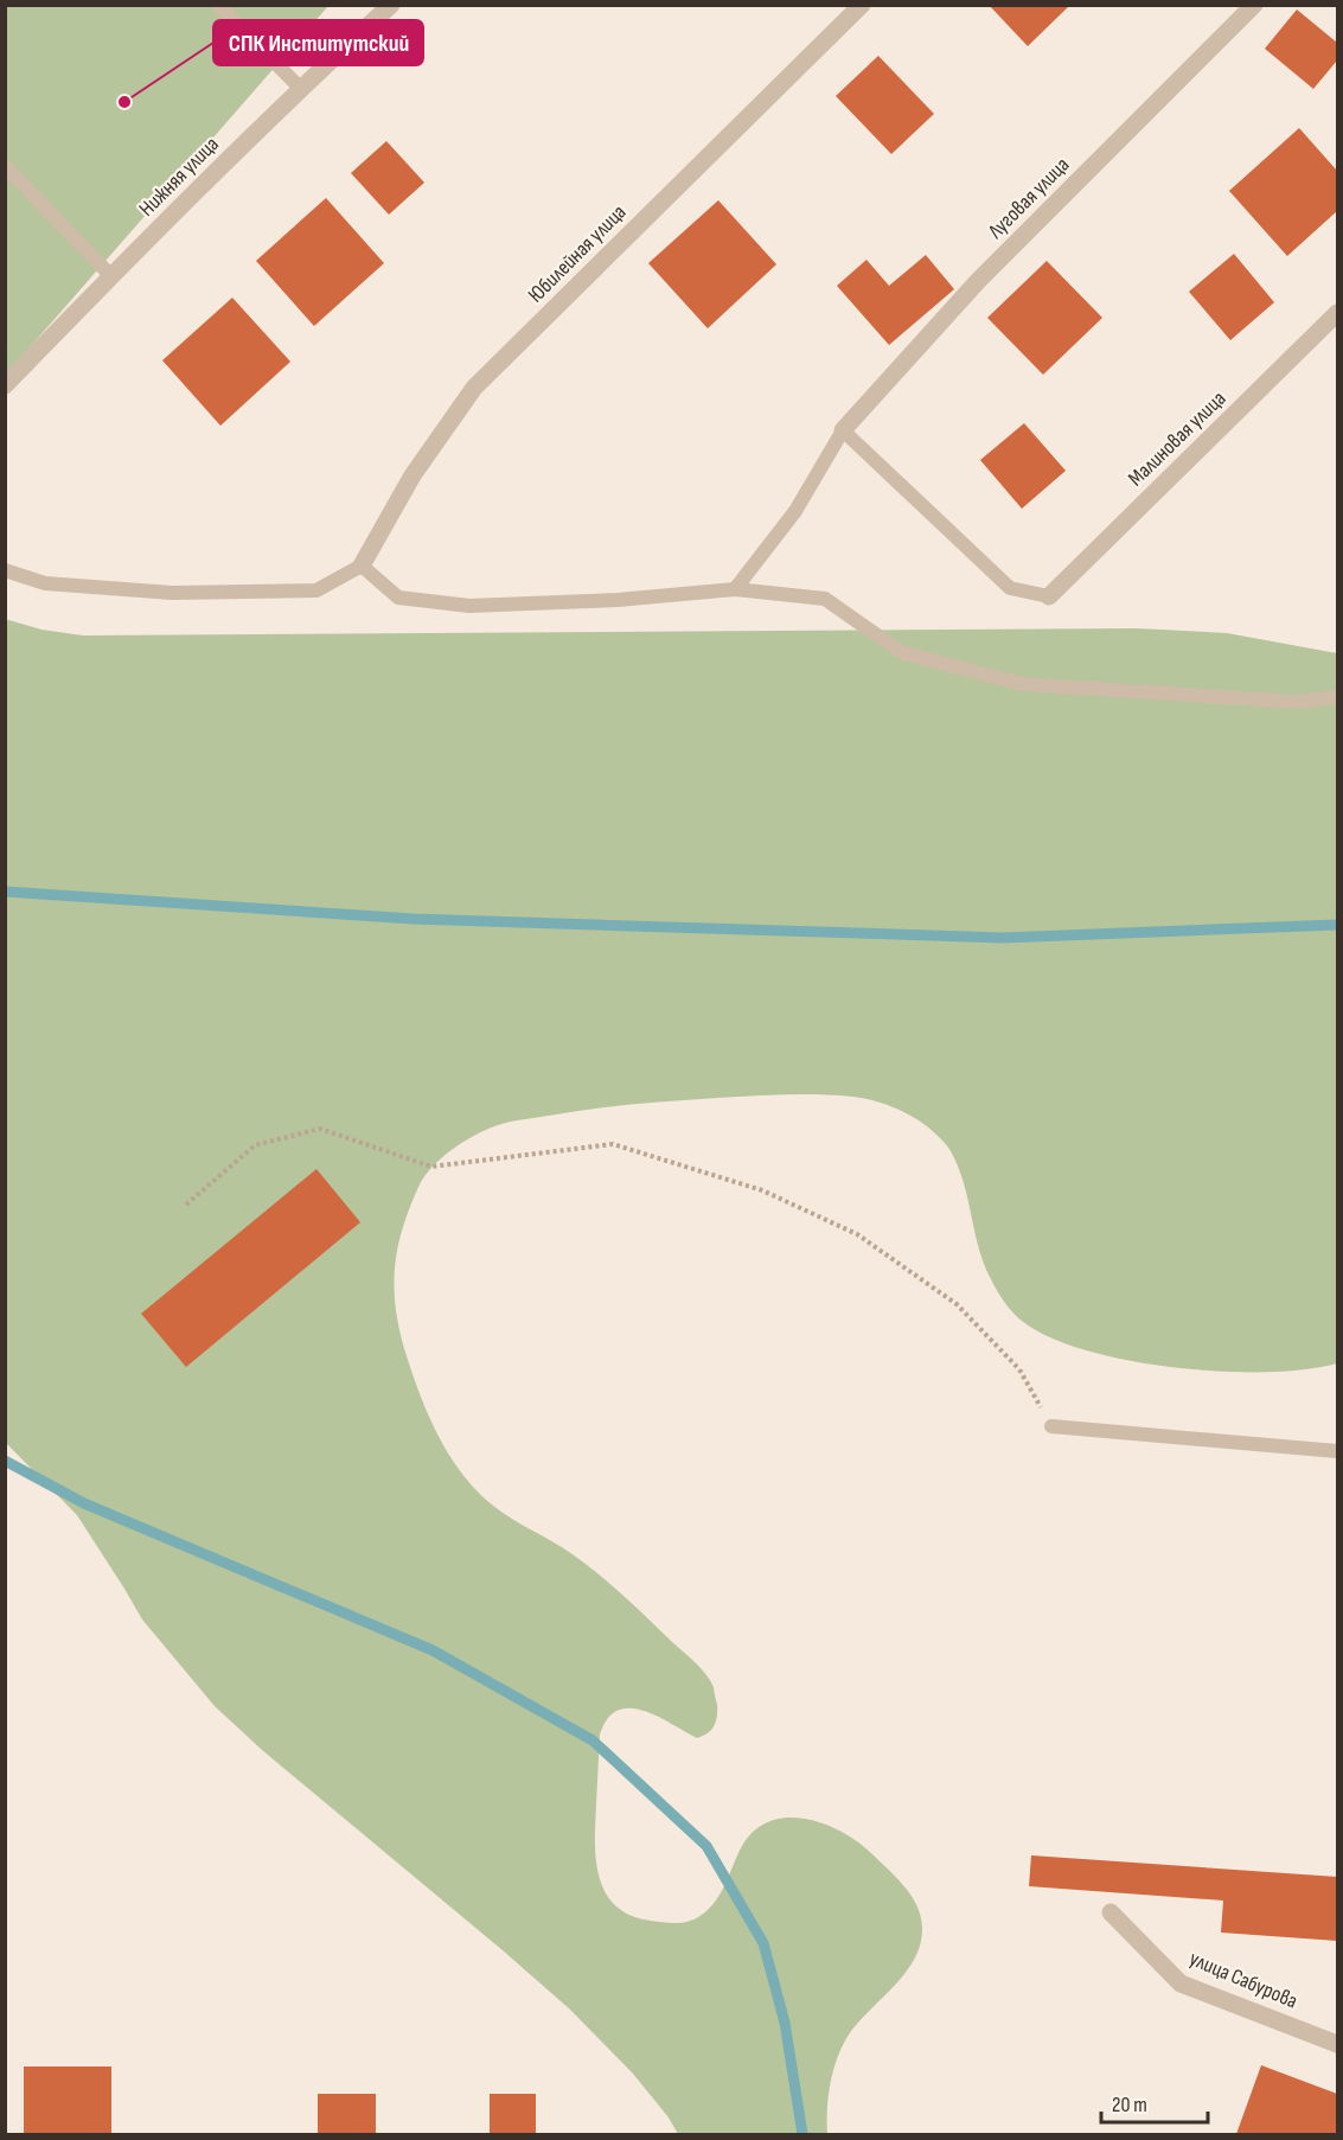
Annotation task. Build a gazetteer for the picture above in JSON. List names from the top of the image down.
{
  "streets": {
    "street": [
      "Нижняя улица",
      "Луговая улица",
      "Юбилейная улица",
      "Малиновая улица",
      "улица Сабурова"
    ]
  },
  "places": ["СПК Институтский"],
  "scale_bar": "20 m"
}
